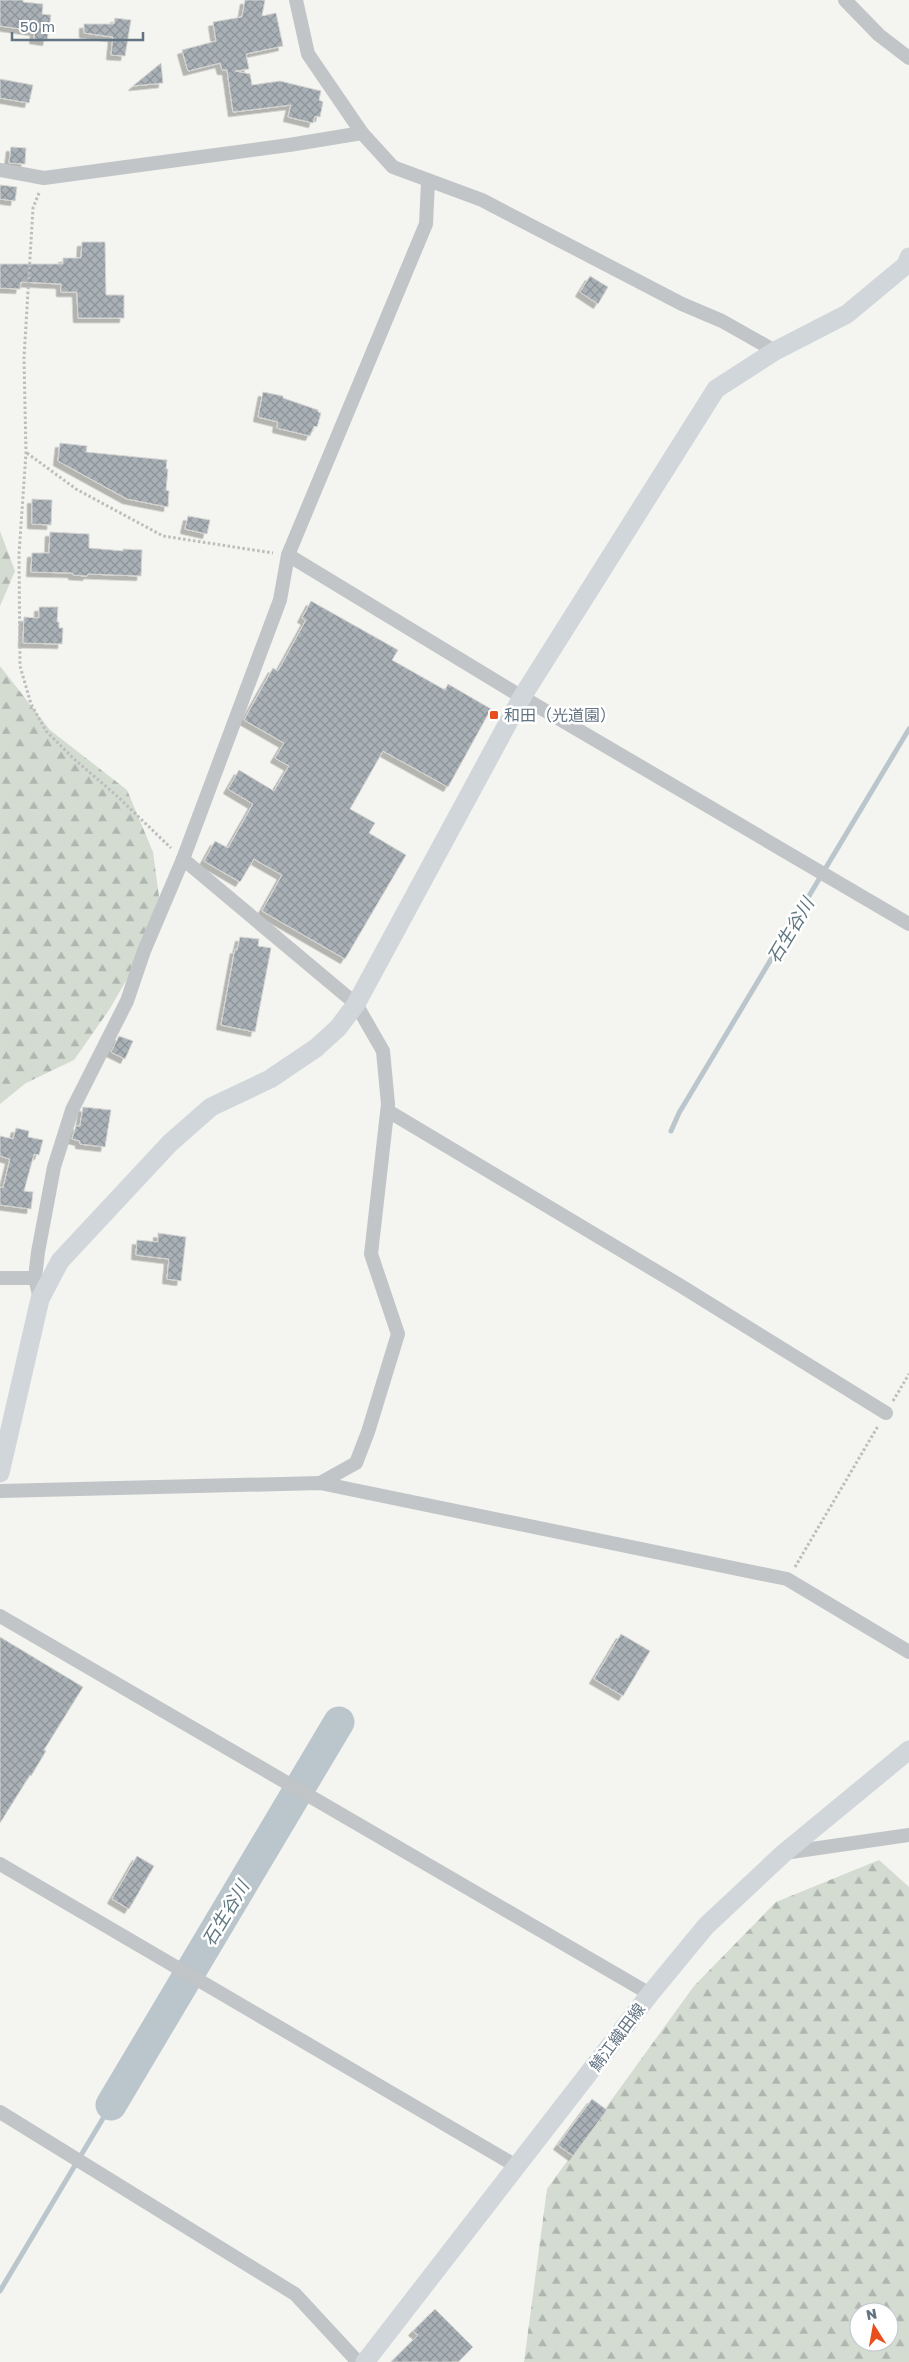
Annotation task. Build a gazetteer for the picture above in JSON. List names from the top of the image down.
{
  "streets": {
    "street": ["鯖江織田線"]
  },
  "water": ["石生谷川"],
  "places": {
    "transit": ["和田（光道園）"]
  },
  "scale_bar": "50 m",
  "north": "top"
}
